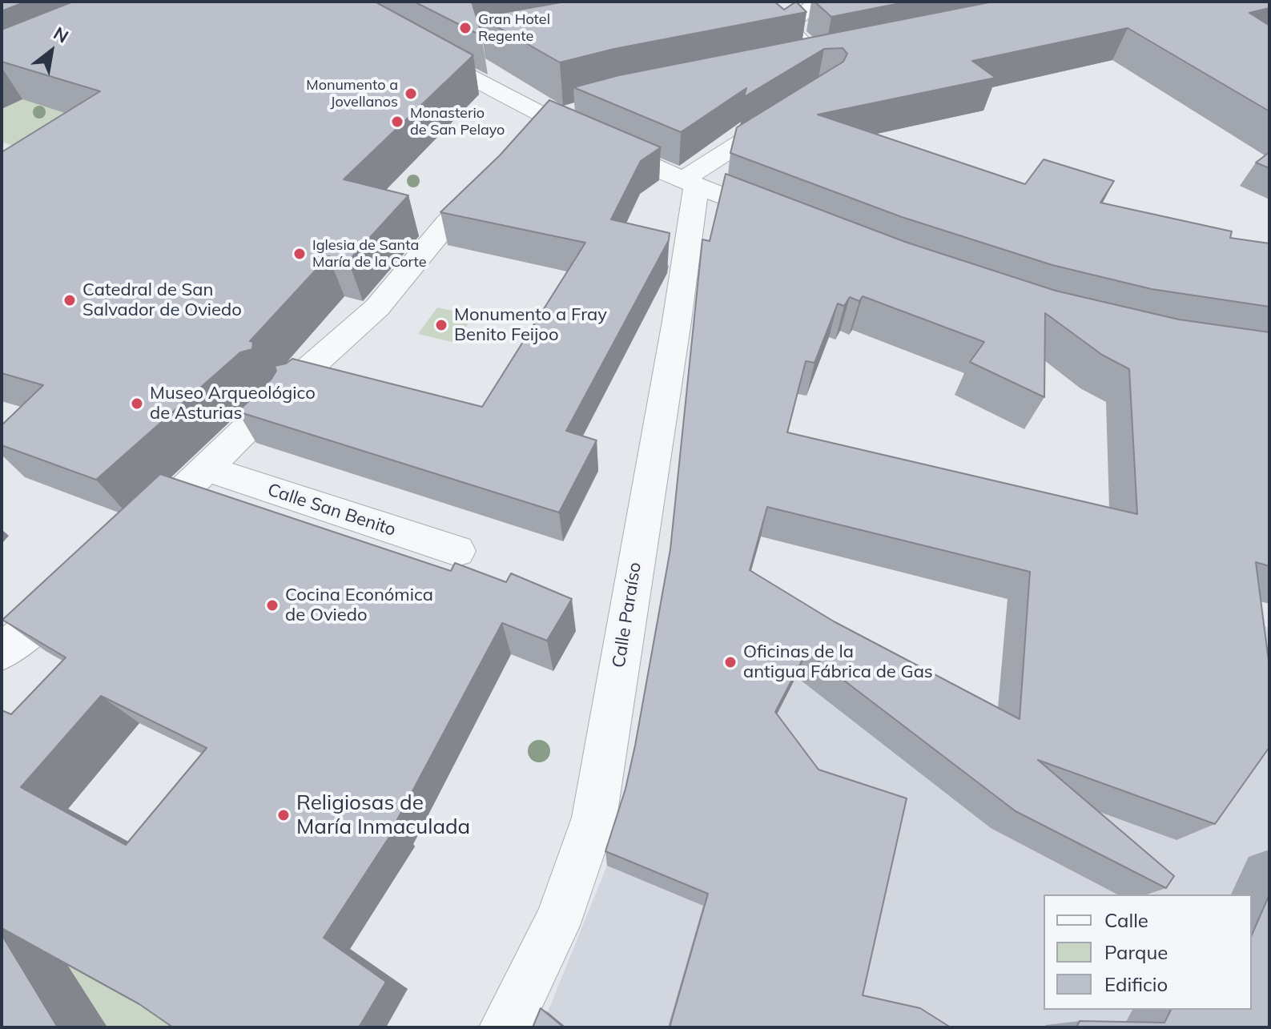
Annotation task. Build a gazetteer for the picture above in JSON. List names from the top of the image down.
{
  "streets": {
    "street": ["Calle San Benito", "Calle Paraíso"]
  },
  "places": [
    "Gran Hotel Regente",
    "Monumento a Jovellanos",
    "Monasterio de San Pelayo",
    "Iglesia de Santa María de la Corte",
    "Catedral de San Salvador de Oviedo",
    "Monumento a Fray Benito Feijoo",
    "Museo Arqueológico de Asturias",
    "Cocina Económica de Oviedo",
    "Oficinas de la antigua Fábrica de Gas",
    "Religiosas de María Inmaculada"
  ],
  "legend": ["Calle", "Parque", "Edificio"],
  "north": "top right"
}
